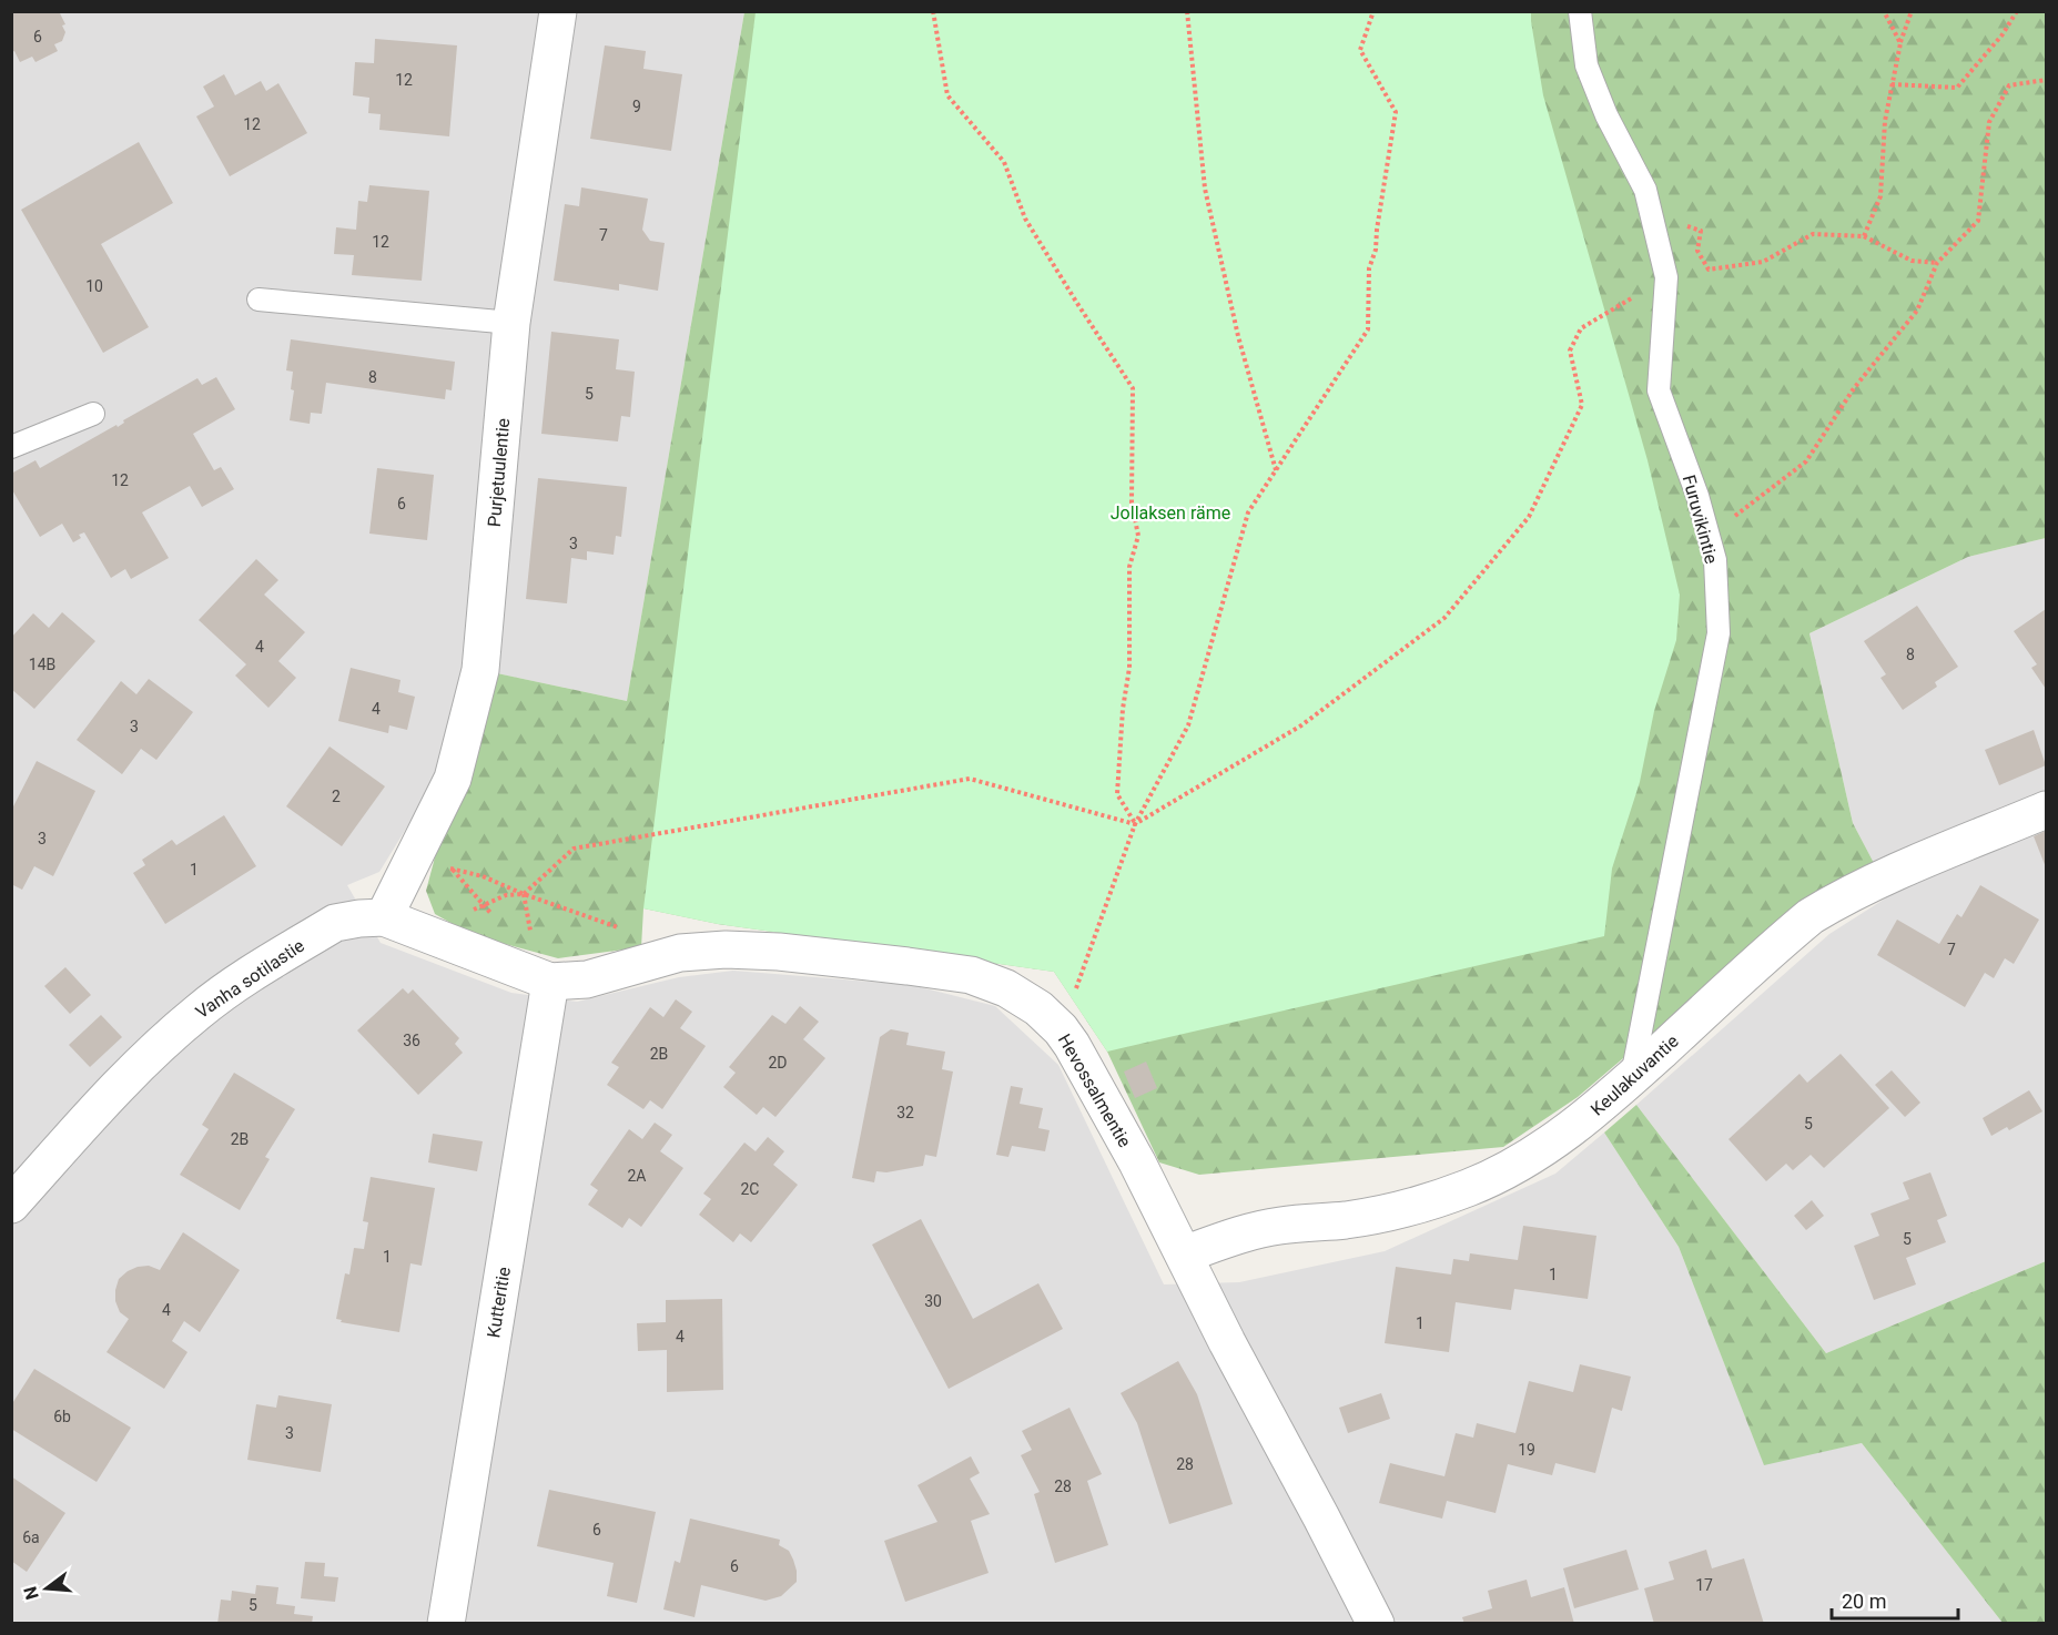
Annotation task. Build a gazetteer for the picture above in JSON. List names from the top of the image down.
{
  "streets": {
    "street": [
      "Purjetuulentie",
      "Vanha sotilastie",
      "Keulakuvantie",
      "Hevossalmentie",
      "Kutteritie"
    ],
    "lane": ["Furuvikintie"]
  },
  "crossings": [
    ["Purjetuulentie", "Vanha sotilastie"],
    ["Furuvikintie", "Keulakuvantie"],
    ["Vanha sotilastie", "Hevossalmentie"],
    ["Vanha sotilastie", "Kutteritie"],
    ["Keulakuvantie", "Hevossalmentie"],
    ["Hevossalmentie", "Kutteritie"]
  ],
  "parks": ["Jollaksen räme"],
  "house_numbers": [
    "6",
    "12",
    "9",
    "12",
    "7",
    "12",
    "10",
    "8",
    "5",
    "12",
    "6",
    "3",
    "4",
    "8",
    "14B",
    "4",
    "3",
    "2",
    "3",
    "1",
    "7",
    "36",
    "2B",
    "2D",
    "32",
    "5",
    "2B",
    "2A",
    "2C",
    "5",
    "1",
    "1",
    "30",
    "4",
    "1",
    "4",
    "6b",
    "3",
    "19",
    "28",
    "28",
    "6",
    "6a",
    "6",
    "17",
    "5"
  ],
  "scale_bar": "20 m",
  "north": "left"
}
